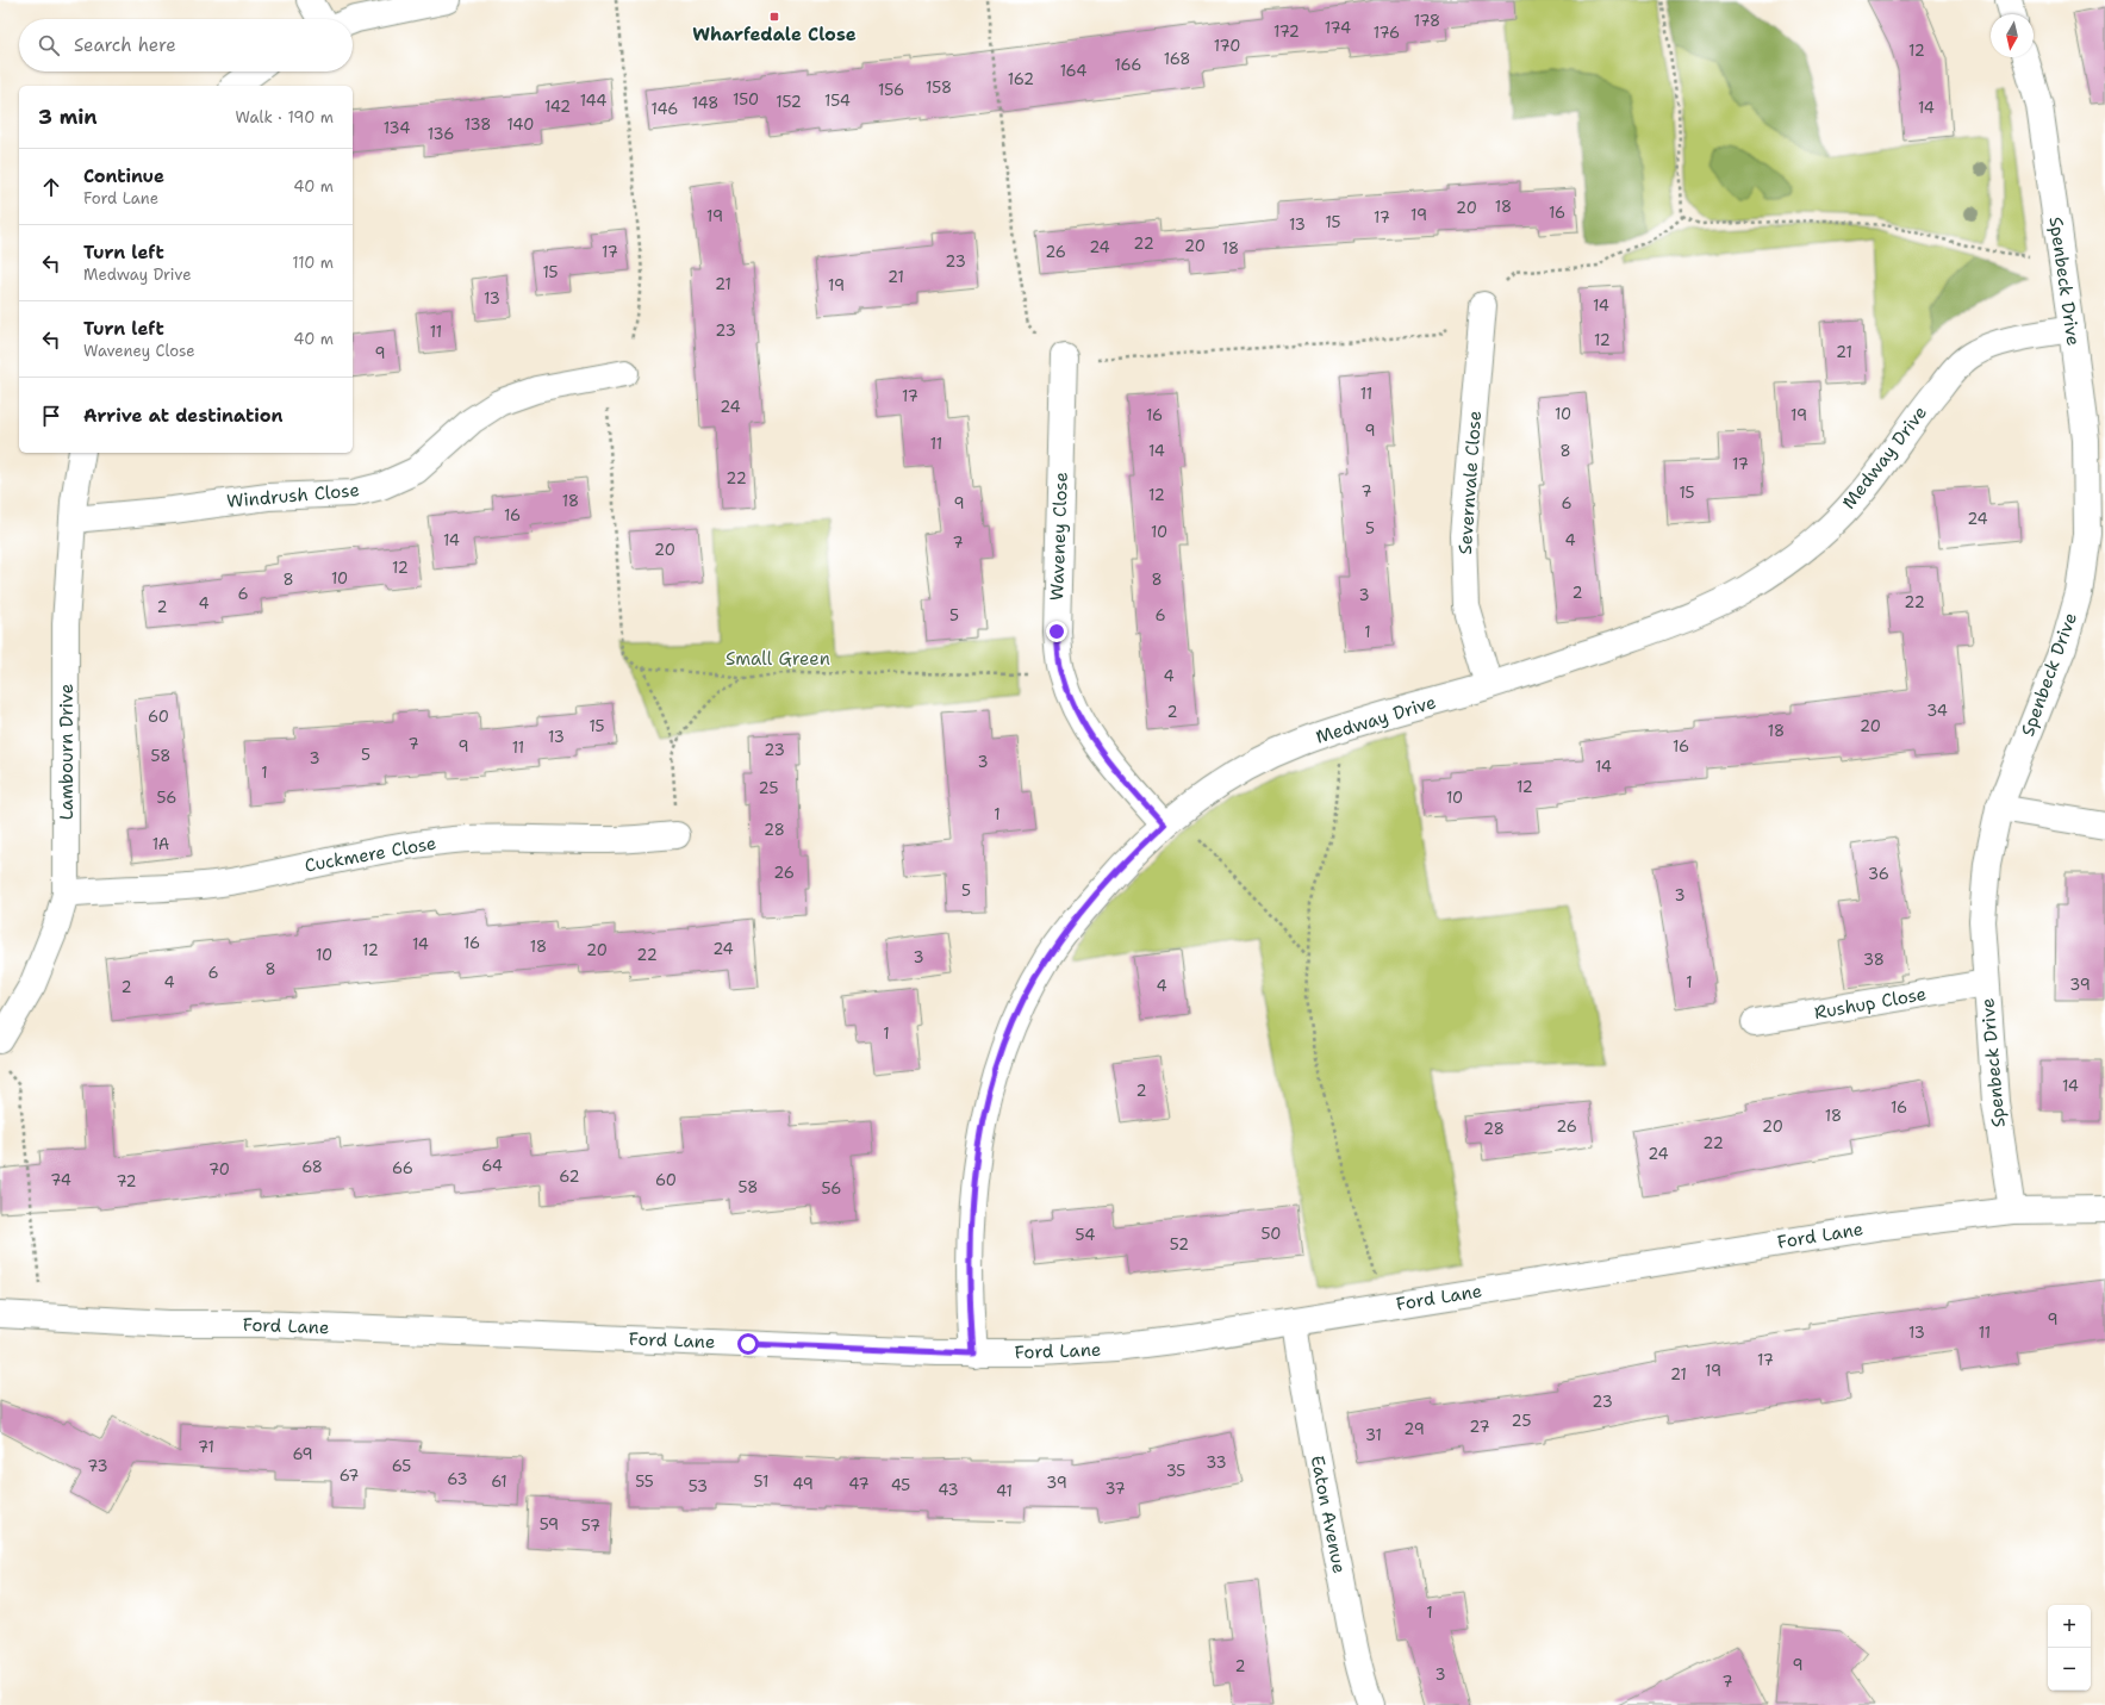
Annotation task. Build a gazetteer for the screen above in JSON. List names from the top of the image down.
{
  "streets": {
    "street": [
      "Spenbeck Drive",
      "Medway Drive",
      "Severnvale Close",
      "Windrush Close",
      "Waveney Close",
      "Lambourn Drive",
      "Cuckmere Close",
      "Rushup Close",
      "Ford Lane",
      "Eaton Avenue"
    ]
  },
  "crossings": [
    ["Spenbeck Drive", "Medway Drive"],
    ["Spenbeck Drive", "Rushup Close"],
    ["Spenbeck Drive", "Ford Lane"],
    ["Medway Drive", "Severnvale Close"],
    ["Medway Drive", "Waveney Close"],
    ["Medway Drive", "Ford Lane"],
    ["Windrush Close", "Lambourn Drive"],
    ["Lambourn Drive", "Cuckmere Close"],
    ["Ford Lane", "Eaton Avenue"]
  ],
  "parks": ["Small Green"],
  "places": {
    "transit": ["Wharfedale Close"]
  },
  "house_numbers": [
    "178",
    "174",
    "172",
    "176",
    "170",
    "12",
    "168",
    "166",
    "164",
    "162",
    "158",
    "156",
    "150",
    "144",
    "154",
    "152",
    "148",
    "142",
    "14",
    "146",
    "138",
    "140",
    "134",
    "136",
    "18",
    "20",
    "16",
    "19",
    "19",
    "17",
    "15",
    "13",
    "22",
    "20",
    "24",
    "18",
    "17",
    "26",
    "23",
    "15",
    "21",
    "21",
    "19",
    "13",
    "14",
    "23",
    "11",
    "12",
    "21",
    "9",
    "11",
    "17",
    "24",
    "10",
    "16",
    "19",
    "9",
    "11",
    "14",
    "8",
    "17",
    "22",
    "7",
    "15",
    "12",
    "18",
    "9",
    "6",
    "16",
    "24",
    "5",
    "10",
    "14",
    "4",
    "7",
    "20",
    "12",
    "10",
    "8",
    "8",
    "2",
    "6",
    "3",
    "22",
    "4",
    "2",
    "5",
    "6",
    "1",
    "4",
    "34",
    "2",
    "60",
    "15",
    "20",
    "18",
    "13",
    "7",
    "9",
    "16",
    "11",
    "23",
    "5",
    "58",
    "3",
    "3",
    "14",
    "1",
    "12",
    "25",
    "56",
    "10",
    "1",
    "28",
    "1A",
    "26",
    "36",
    "5",
    "3",
    "16",
    "14",
    "18",
    "24",
    "12",
    "20",
    "10",
    "22",
    "3",
    "38",
    "8",
    "6",
    "4",
    "1",
    "39",
    "4",
    "2",
    "1",
    "14",
    "2",
    "16",
    "18",
    "26",
    "20",
    "28",
    "22",
    "24",
    "64",
    "68",
    "66",
    "70",
    "62",
    "74",
    "60",
    "72",
    "58",
    "56",
    "50",
    "54",
    "52",
    "9",
    "13",
    "11",
    "17",
    "19",
    "21",
    "23",
    "25",
    "27",
    "29",
    "31",
    "71",
    "69",
    "33",
    "73",
    "65",
    "35",
    "67",
    "63",
    "61",
    "55",
    "51",
    "39",
    "49",
    "47",
    "45",
    "53",
    "37",
    "43",
    "41",
    "59",
    "57",
    "1",
    "9",
    "2",
    "3",
    "7"
  ],
  "north": "bottom",
  "page": {
    "search": "Search here",
    "heading": ["3 min", "Walk · 190 m"],
    "list": [
      ["Continue", "Ford Lane", "40 m"],
      ["Turn left", "Medway Drive", "110 m"],
      ["Turn left", "Waveney Close", "40 m"],
      "Arrive at destination"
    ],
    "map_buttons": ["+", "−"]
  }
}
